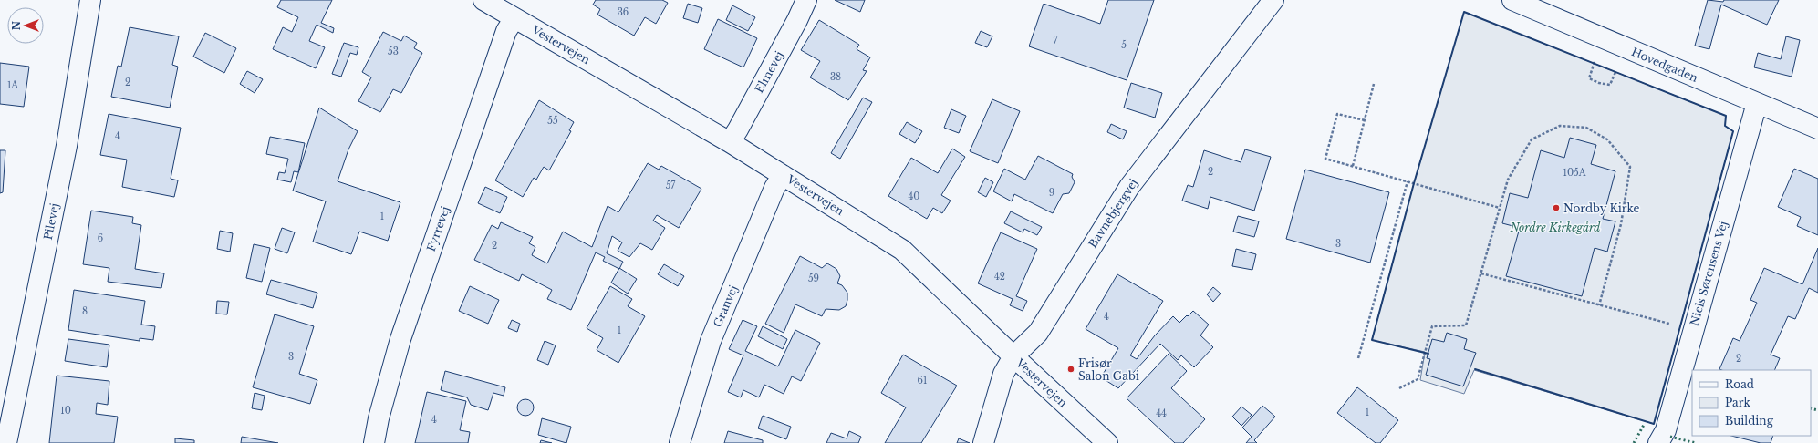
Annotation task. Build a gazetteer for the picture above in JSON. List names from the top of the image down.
{
  "streets": {
    "street": [
      "Vestervejen",
      "Hovedgaden",
      "Elmevej",
      "Bavnebjergvej",
      "Pilevej",
      "Fyrrevej",
      "Niels Sørensens Vej",
      "Granvej"
    ]
  },
  "crossings": [
    ["Vestervejen", "Elmevej"],
    ["Vestervejen", "Bavnebjergvej"],
    ["Vestervejen", "Fyrrevej"],
    ["Vestervejen", "Granvej"],
    ["Hovedgaden", "Niels Sørensens Vej"]
  ],
  "parks": ["Nordre Kirkegård"],
  "places": ["Nordby Kirke", "Frisør Salon Gabi"],
  "house_numbers": [
    "36",
    "7",
    "5",
    "53",
    "38",
    "2",
    "1A",
    "55",
    "4",
    "2",
    "105A",
    "57",
    "9",
    "40",
    "1",
    "6",
    "3",
    "2",
    "42",
    "59",
    "8",
    "4",
    "1",
    "3",
    "2",
    "61",
    "10",
    "1",
    "44",
    "4"
  ],
  "legend": ["Road", "Park", "Building"],
  "north": "left"
}
